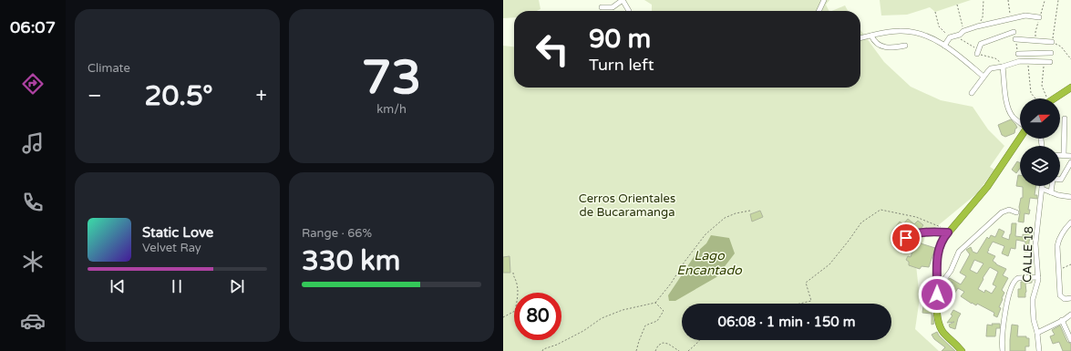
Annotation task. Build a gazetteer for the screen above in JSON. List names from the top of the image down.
{
  "streets": {
    "street": ["CALLE 18"]
  },
  "water": ["Lago Encantado"],
  "parks": ["Cerros Orientales de Bucaramanga"],
  "north": "right",
  "page": {
    "tabs": "06:07",
    "tile": [
      "Climate",
      ["73", "km/h"],
      ["Range · 66%", "330 km"]
    ],
    "turn": ["90 m", "Turn left"],
    "heat": ["−", "20.5°", "+"],
    "song": ["Static Love", "Velvet Ray"],
    "limit": "80",
    "trip": "06:08 · 1 min · 150 m"
  }
}
